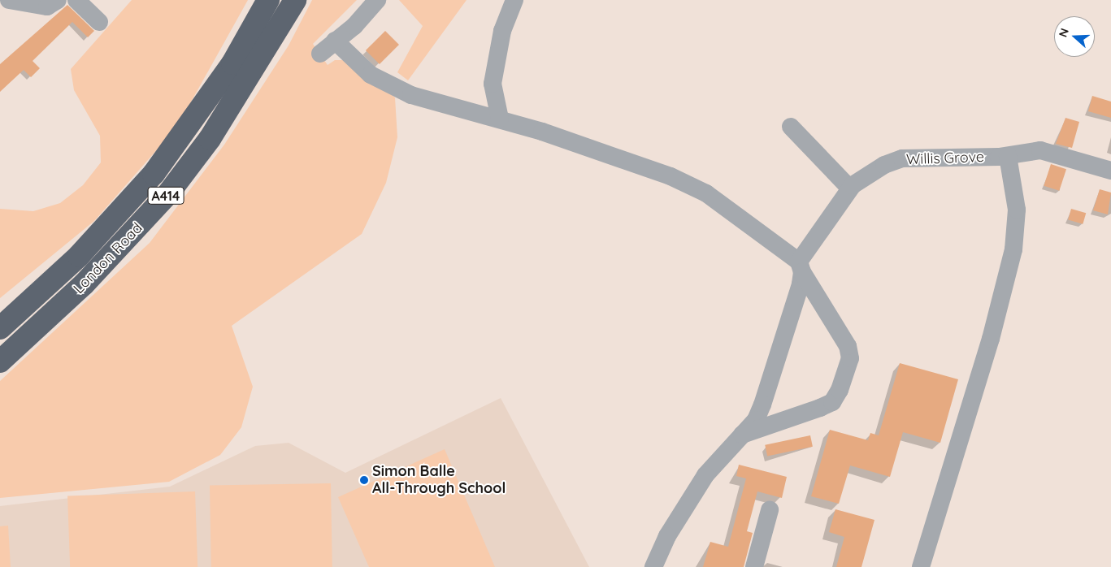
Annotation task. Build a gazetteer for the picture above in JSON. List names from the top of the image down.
{
  "streets": {
    "highway": ["A414", "London Road"],
    "street": ["Willis Grove"]
  },
  "places": ["Simon Balle All-Through School"],
  "north": "left"
}
